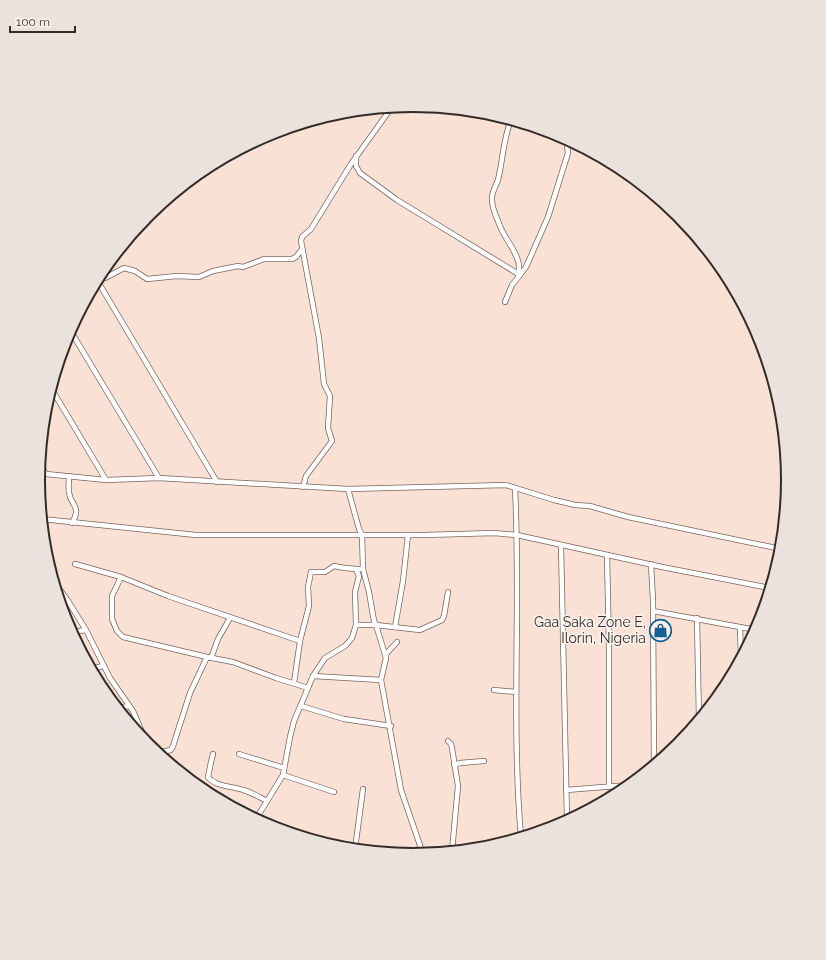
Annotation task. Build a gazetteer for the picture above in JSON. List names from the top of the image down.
{
  "places": {
    "shop": ["Gaa Saka Zone E, Ilorin, Nigeria"]
  },
  "scale_bar": "100 m"
}
